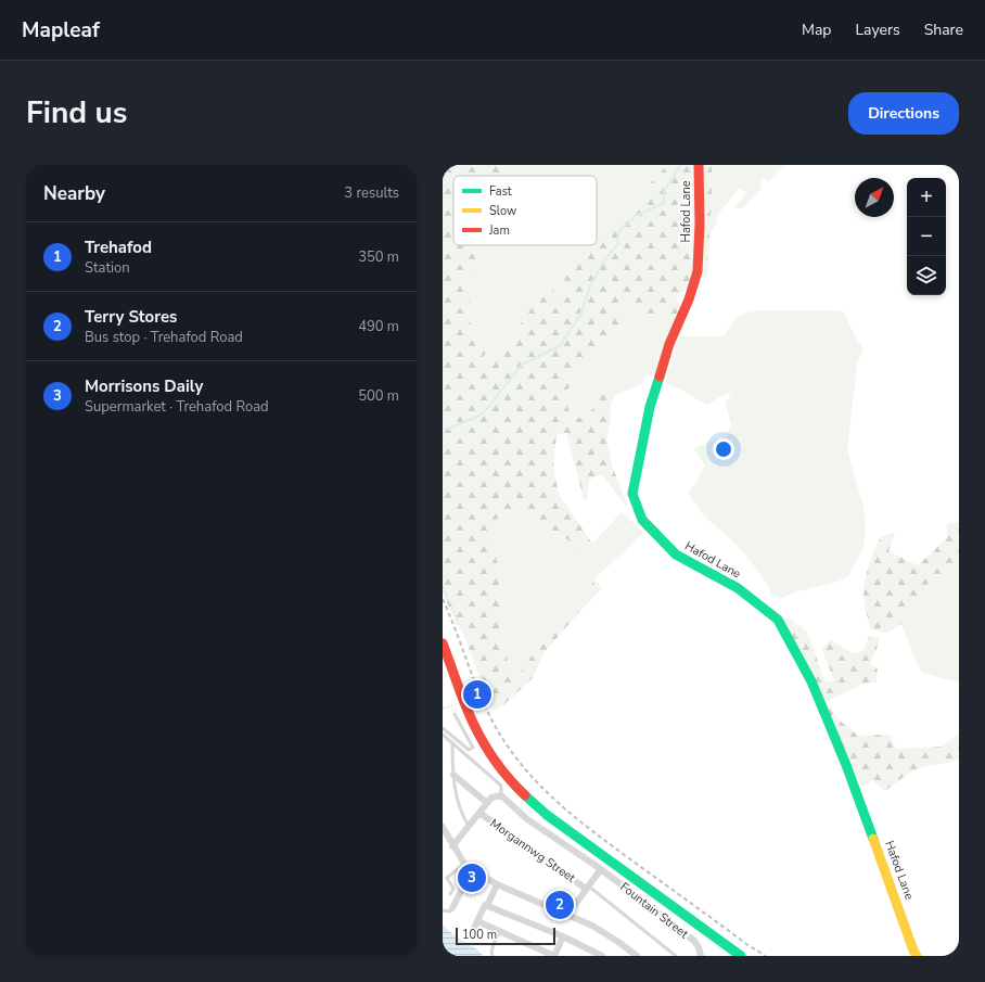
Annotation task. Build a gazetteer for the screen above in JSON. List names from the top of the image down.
{
  "streets": {
    "street": ["Hafod Lane", "Morgannwg Street", "Fountain Street"]
  },
  "legend": ["Fast", "Slow", "Jam"],
  "scale_bar": "100 m",
  "north": "top right",
  "page": {
    "header": "Mapleaf",
    "nav": ["Map", "Layers", "Share"],
    "title": "Find us",
    "buttons": "Directions",
    "heading": ["Nearby", "3 results"],
    "map_buttons": ["+", "−"],
    "list": [
      {
        "mark": "1",
        "name": "Trehafod",
        "note": "Station",
        "value": "350 m"
      },
      {
        "mark": "2",
        "name": "Terry Stores",
        "note": "Bus stop · Trehafod Road",
        "value": "490 m"
      },
      {
        "mark": "3",
        "name": "Morrisons Daily",
        "note": "Supermarket · Trehafod Road",
        "value": "500 m"
      }
    ],
    "pins": ["1", "3", "2"],
    "scale": "100 m"
  }
}
